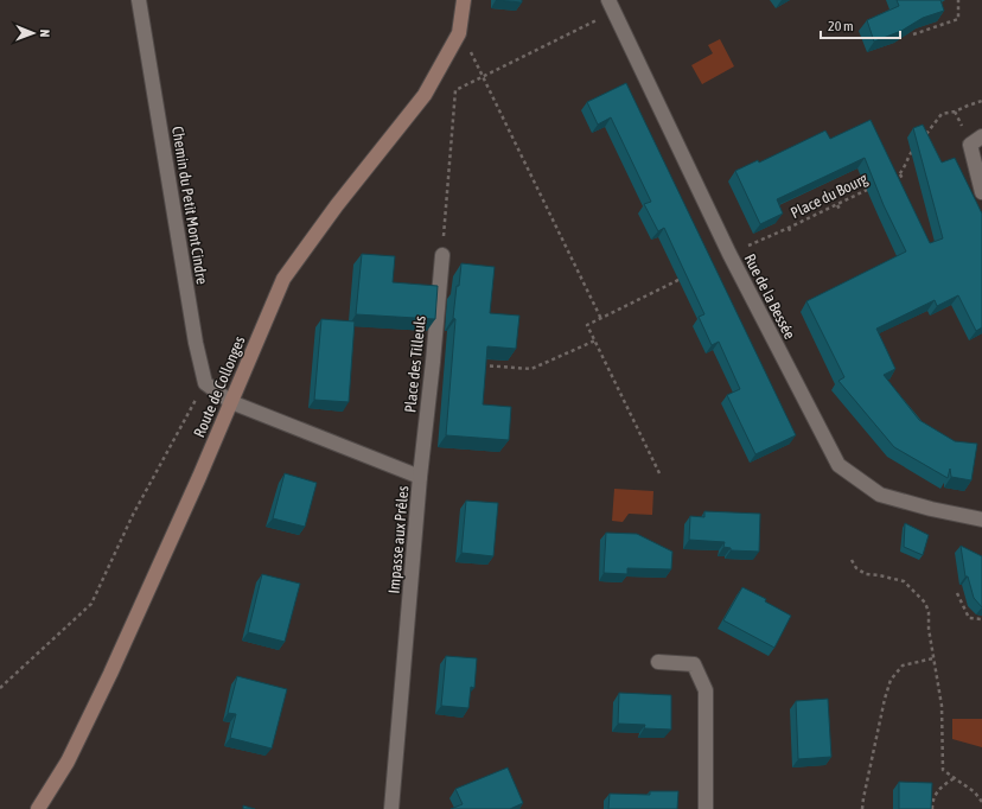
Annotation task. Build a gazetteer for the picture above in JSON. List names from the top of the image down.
{
  "streets": {
    "main road": ["Route de Collonges"],
    "street": [
      "Chemin du Petit Mont Cindre",
      "Rue de la Bessée",
      "Place des Tilleuls",
      "Impasse aux Prêles"
    ],
    "path": ["Place du Bourg"]
  },
  "crossings": [
    ["Place des Tilleuls", "Impasse aux Prêles"],
    ["Route de Collonges", "Impasse aux Prêles"]
  ],
  "scale_bar": "20 m",
  "north": "right"
}
